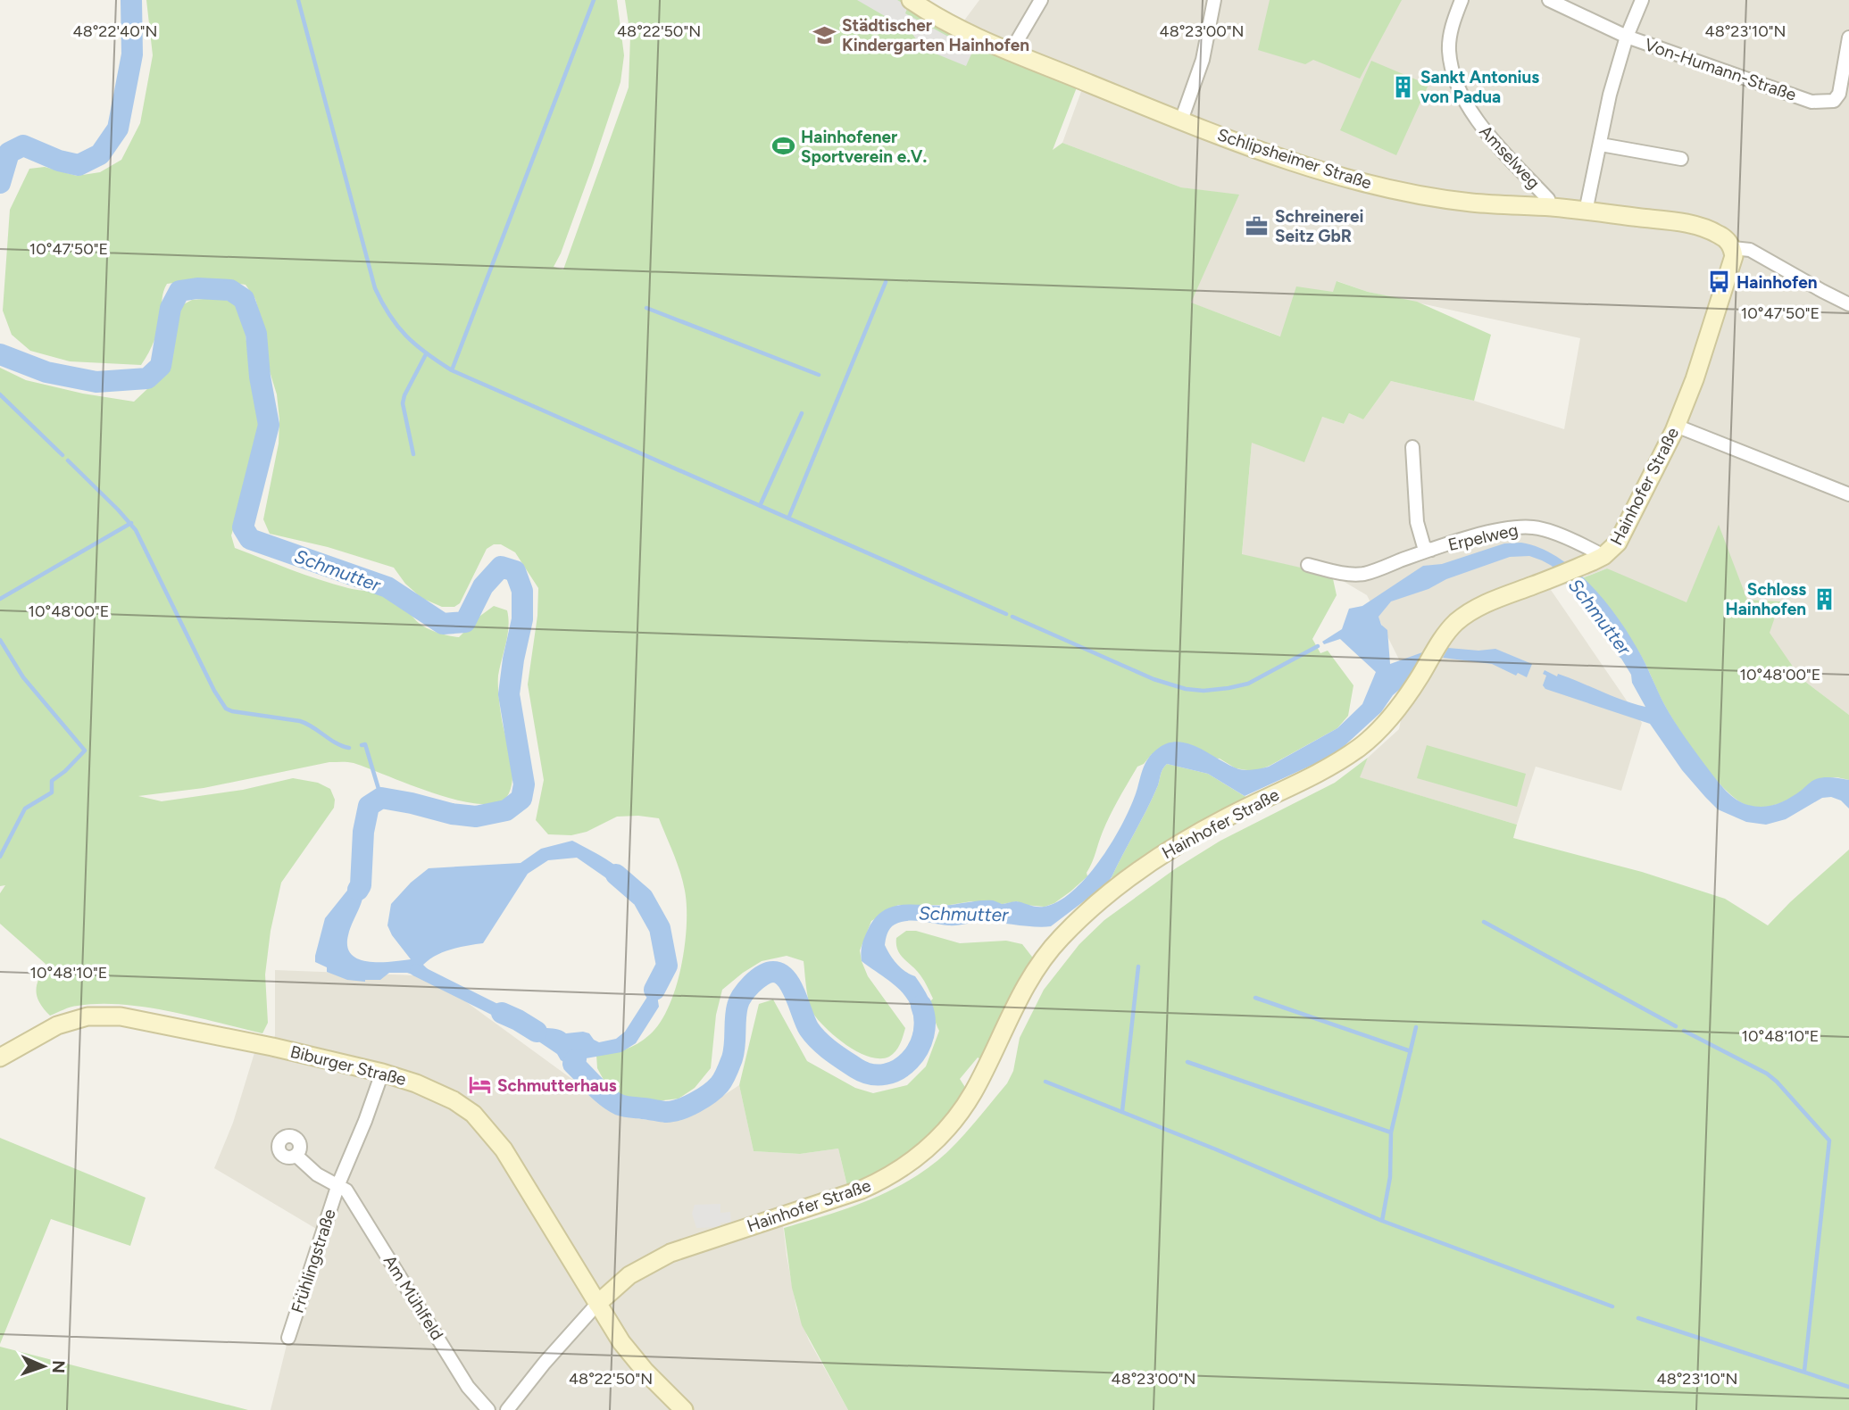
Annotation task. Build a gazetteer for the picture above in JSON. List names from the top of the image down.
{
  "streets": {
    "street": [
      "Von-Humann-Straße",
      "Amselweg",
      "Schlipsheimer Straße",
      "Hainhofer Straße",
      "Erpelweg",
      "Biburger Straße",
      "Frühlingstraße",
      "Am Mühlfeld"
    ]
  },
  "crossings": [
    ["Amselweg", "Schlipsheimer Straße"],
    ["Schlipsheimer Straße", "Hainhofer Straße"],
    ["Hainhofer Straße", "Erpelweg"],
    ["Hainhofer Straße", "Biburger Straße"],
    ["Biburger Straße", "Frühlingstraße"],
    ["Frühlingstraße", "Am Mühlfeld"]
  ],
  "water": ["Schmutter"],
  "places": {
    "school or university": ["Städtischer Kindergarten Hainhofen"],
    "building": ["Sankt Antonius von Padua", "Schloss Hainhofen"],
    "sports": ["Hainhofener Sportverein e.V."],
    "office": ["Schreinerei Seitz GbR"],
    "bus stop": ["Hainhofen"],
    "hotel": ["Schmutterhaus"]
  },
  "north": "right",
  "coordinates": [
    "48°22'40\"N",
    "48°22'50\"N",
    "48°23'00\"N",
    "48°23'10\"N",
    "10°47'50\"E",
    "10°48'00\"E",
    "10°48'10\"E"
  ]
}
